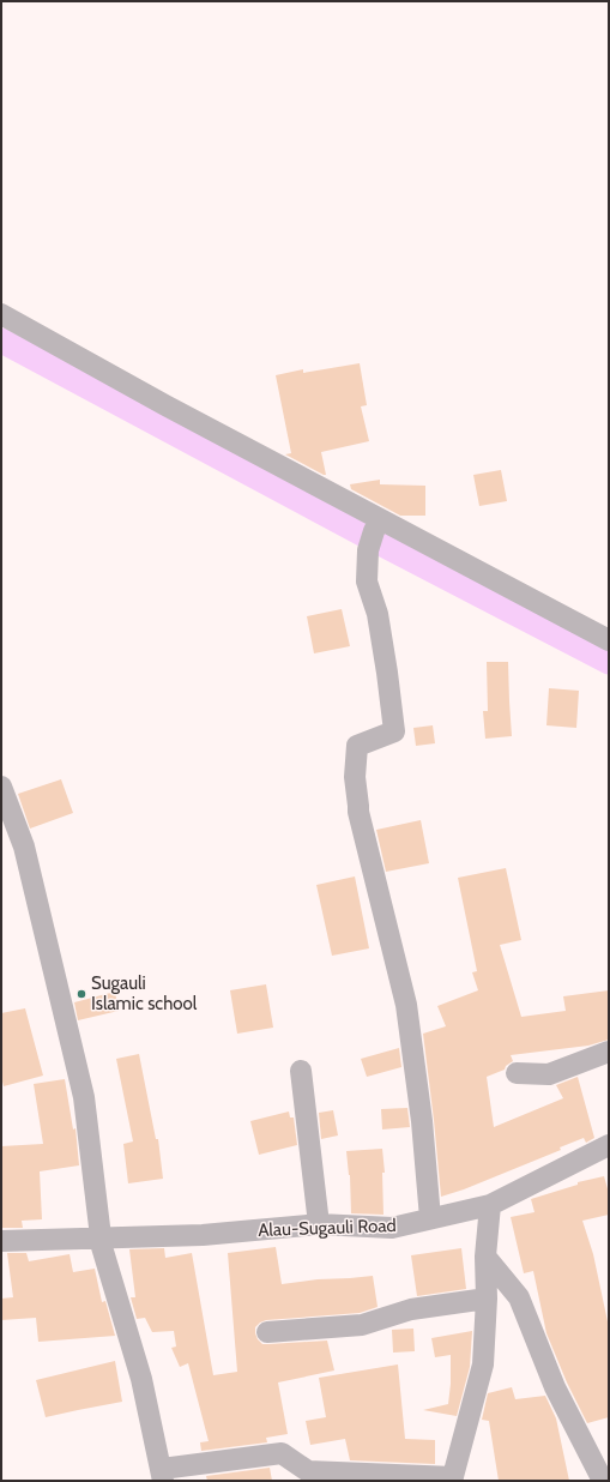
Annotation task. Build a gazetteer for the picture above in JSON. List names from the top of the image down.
{
  "streets": {
    "street": ["Alau-Sugauli Road"]
  },
  "places": ["Sugauli Islamic school"]
}
